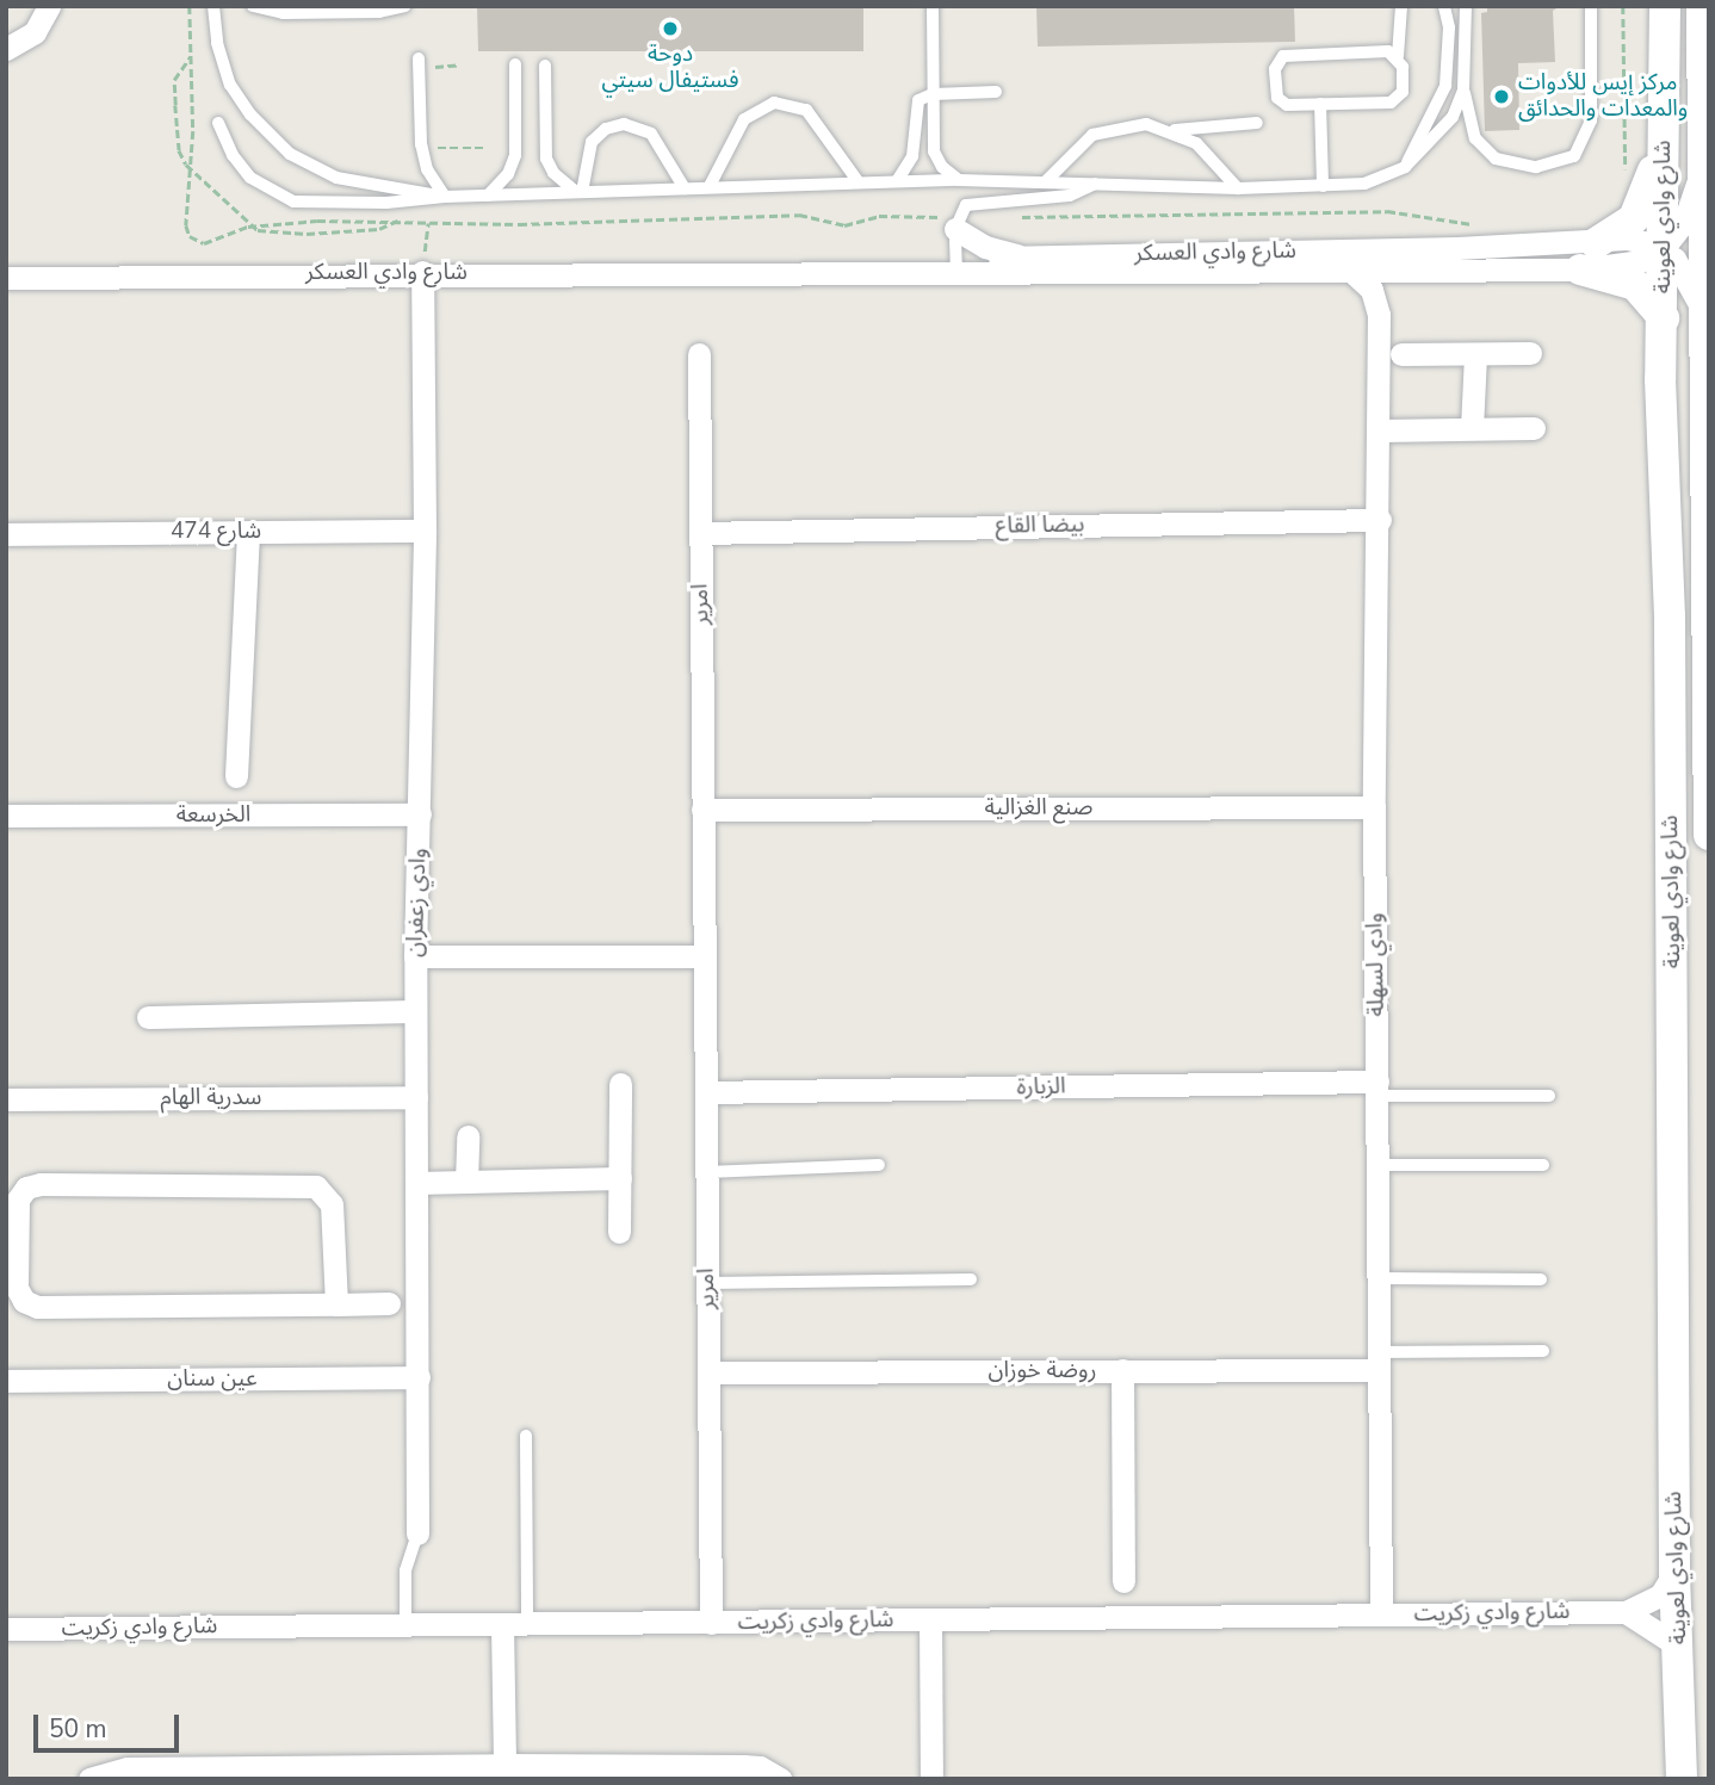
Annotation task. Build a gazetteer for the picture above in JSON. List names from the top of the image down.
{
  "streets": {
    "main road": ["شارع وادي لعوينة"],
    "street": [
      "شارع وادي العسكر",
      "بيضا القاع",
      "شارع 474",
      "امرير",
      "صنع الغزالية",
      "الخرسعة",
      "وادي زعفران",
      "وادي لسهلة",
      "الزبارة",
      "سدرية الهام",
      "روضة خوزان",
      "عين سنان",
      "شارع وادي زكريت"
    ]
  },
  "crossings": [
    ["شارع وادي لعوينة", "شارع وادي العسكر"],
    ["شارع وادي لعوينة", "شارع وادي زكريت"],
    ["شارع وادي العسكر", "وادي زعفران"],
    ["شارع وادي العسكر", "وادي لسهلة"],
    ["بيضا القاع", "امرير"],
    ["بيضا القاع", "وادي لسهلة"],
    ["شارع 474", "وادي زعفران"],
    ["امرير", "صنع الغزالية"],
    ["امرير", "الزبارة"],
    ["امرير", "روضة خوزان"],
    ["امرير", "شارع وادي زكريت"],
    ["صنع الغزالية", "وادي لسهلة"],
    ["الخرسعة", "وادي زعفران"],
    ["وادي زعفران", "سدرية الهام"],
    ["وادي زعفران", "عين سنان"],
    ["وادي لسهلة", "الزبارة"],
    ["وادي لسهلة", "روضة خوزان"],
    ["وادي لسهلة", "شارع وادي زكريت"]
  ],
  "places": ["دوحة فستيفال سيتي", "مركز إيس للأدوات والمعدات والحدائق"],
  "scale_bar": "50 m"
}
